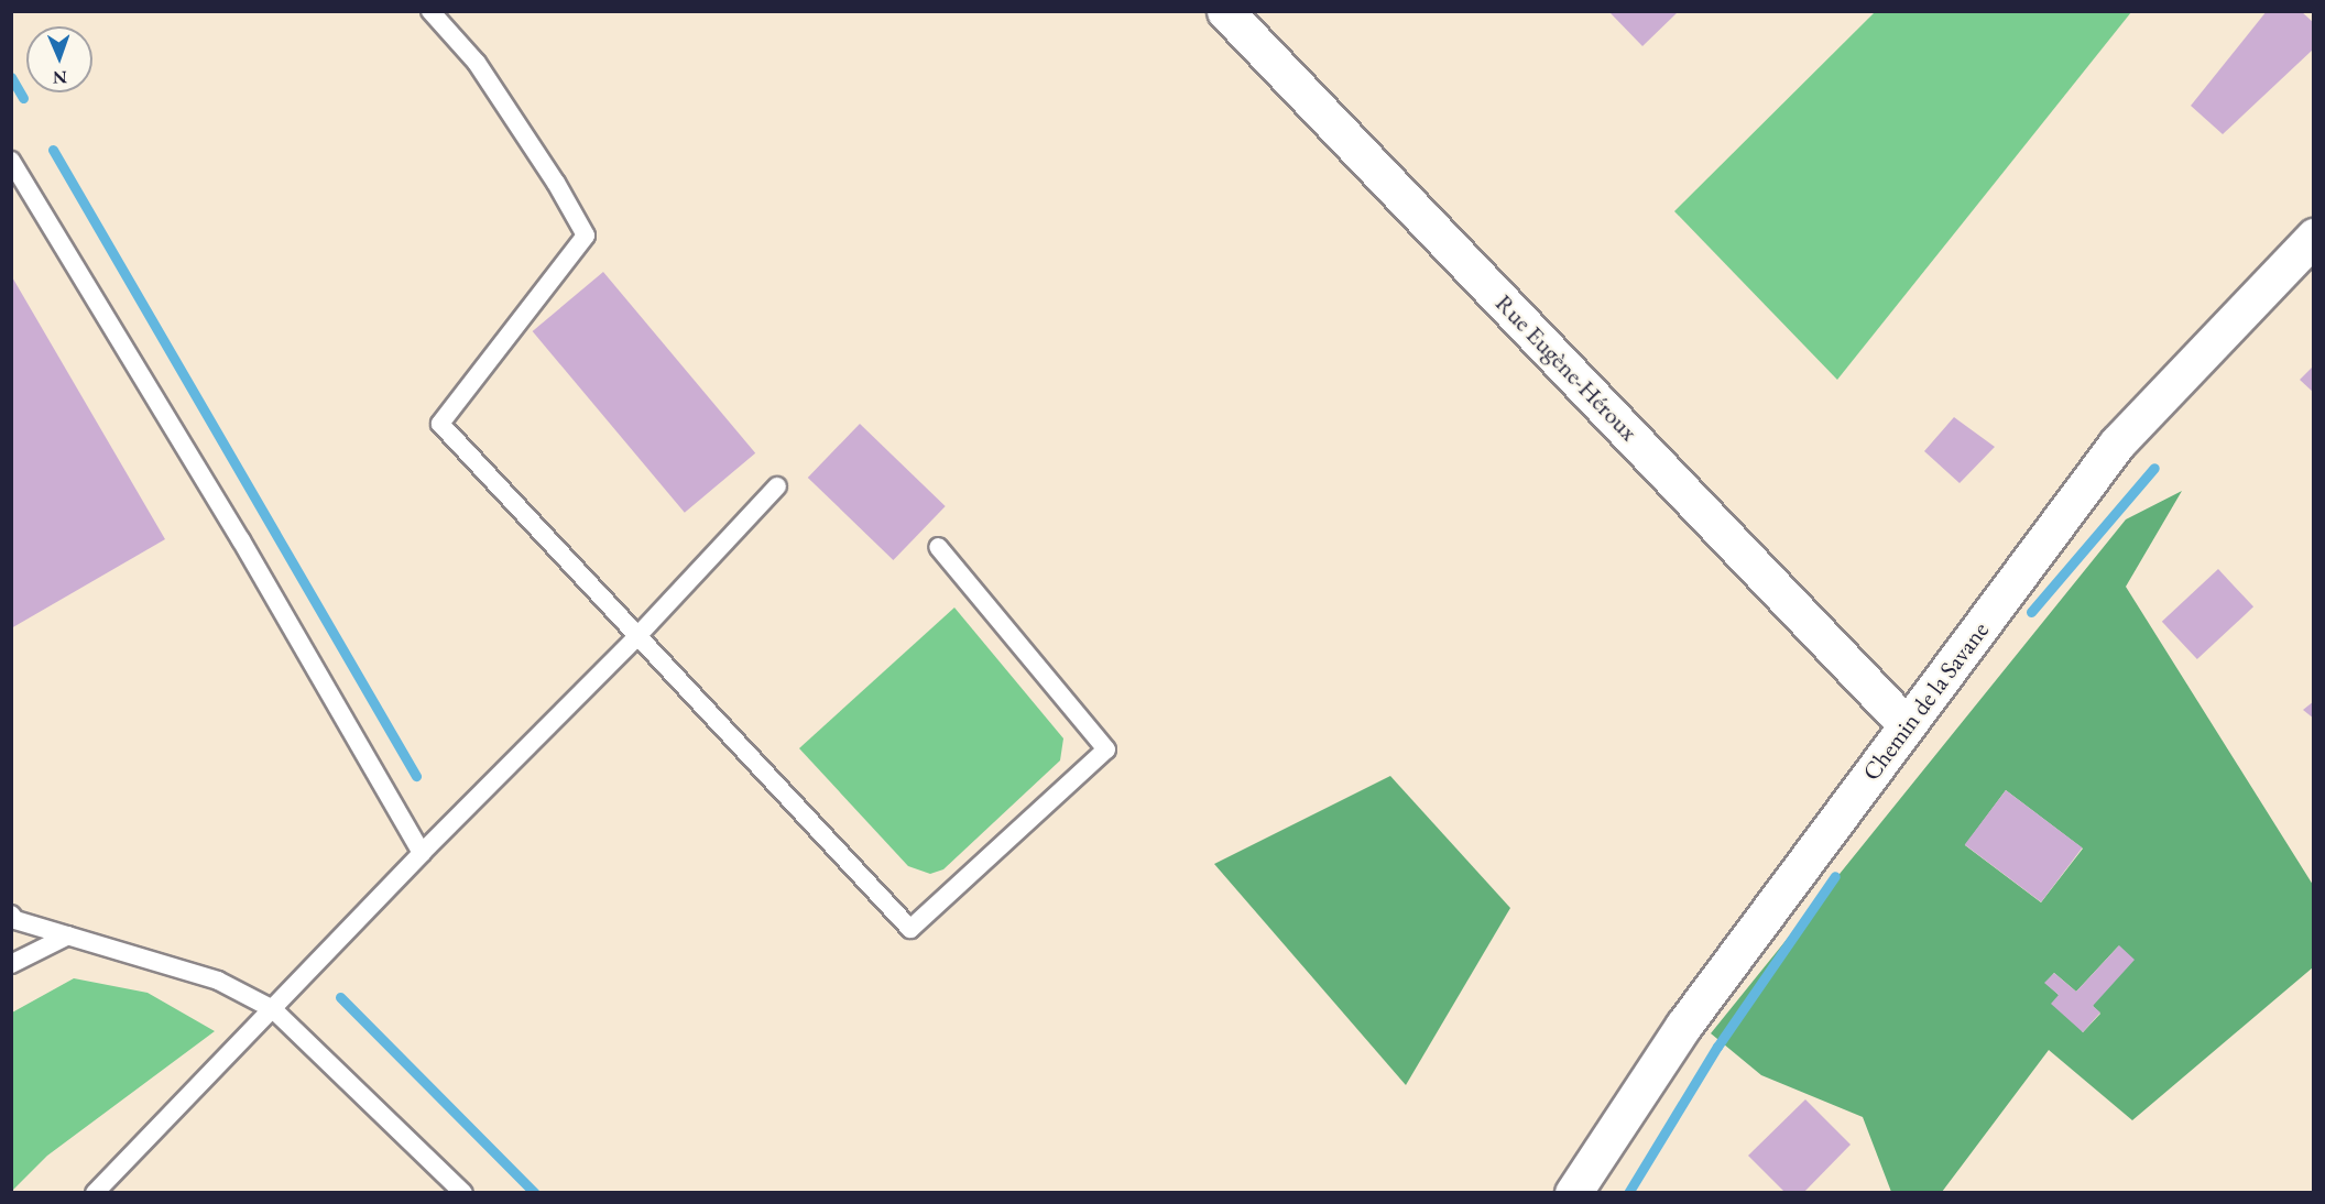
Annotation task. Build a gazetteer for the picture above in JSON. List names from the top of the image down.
{
  "streets": {
    "street": ["Rue Eugène-Héroux", "Chemin de la Savane"]
  },
  "crossings": [
    ["Rue Eugène-Héroux", "Chemin de la Savane"]
  ],
  "north": "bottom"
}
